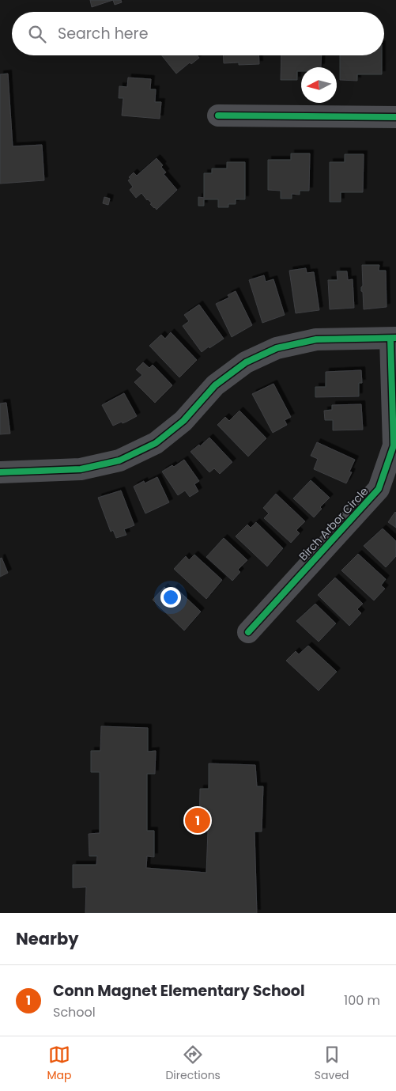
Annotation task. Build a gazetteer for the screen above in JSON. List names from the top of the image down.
{
  "streets": {
    "street": ["Birch Arbor Circle"]
  },
  "north": "left",
  "page": {
    "search": "Search here",
    "pins": "1",
    "heading": "Nearby",
    "list": [
      {
        "mark": "1",
        "name": "Conn Magnet Elementary School",
        "note": "School",
        "value": "100 m"
      }
    ],
    "nav": ["Map", "Directions", "Saved"]
  }
}
